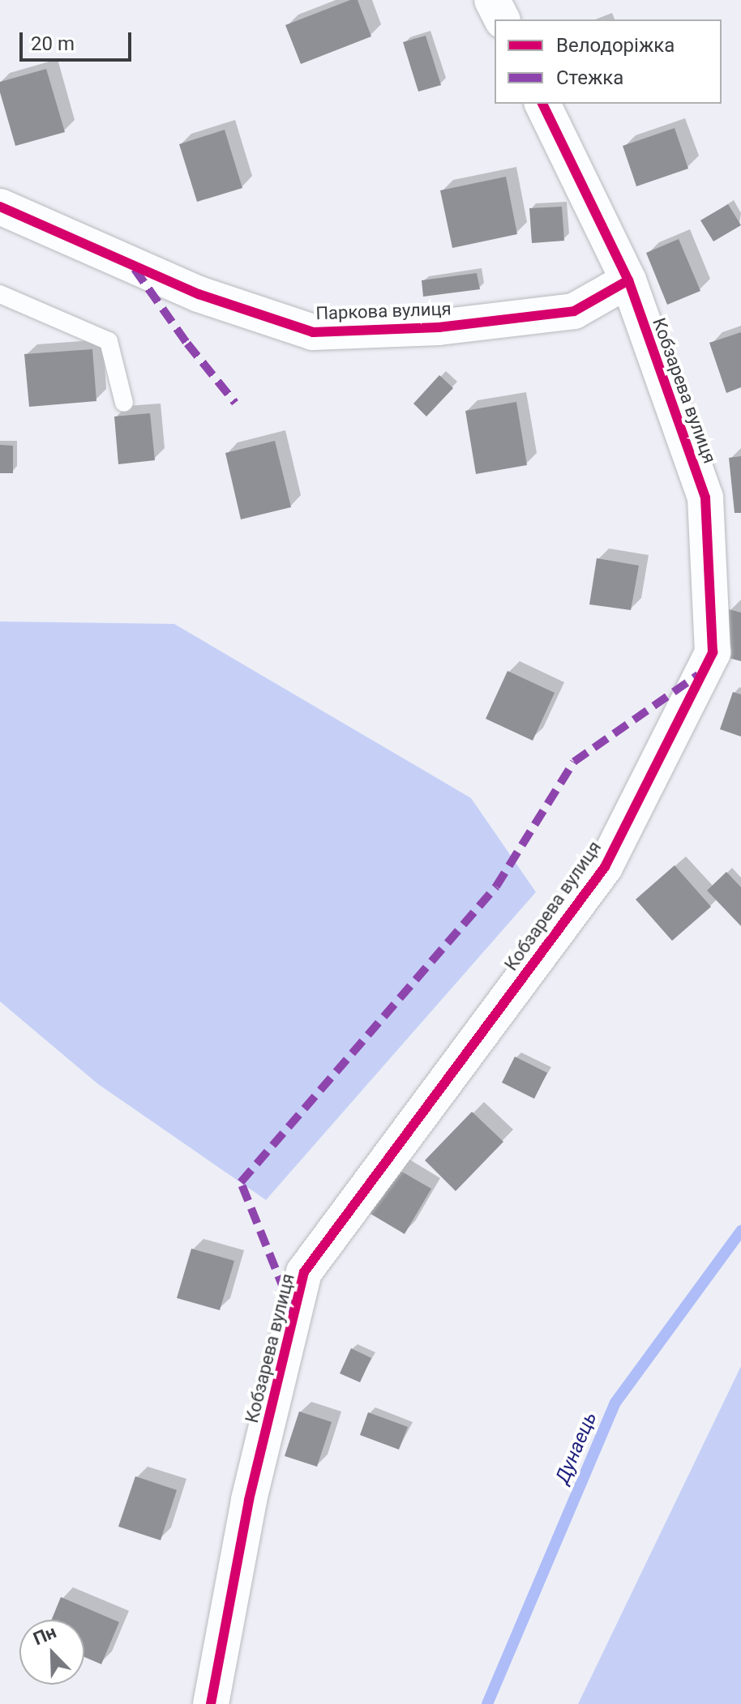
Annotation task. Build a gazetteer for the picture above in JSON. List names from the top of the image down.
{
  "streets": {
    "street": ["Паркова вулиця", "Кобзарева вулиця"]
  },
  "crossings": [
    ["Паркова вулиця", "Кобзарева вулиця"]
  ],
  "water": ["Дунаець"],
  "legend": ["Велодоріжка", "Стежка"],
  "scale_bar": "20 m",
  "north": "top left"
}
